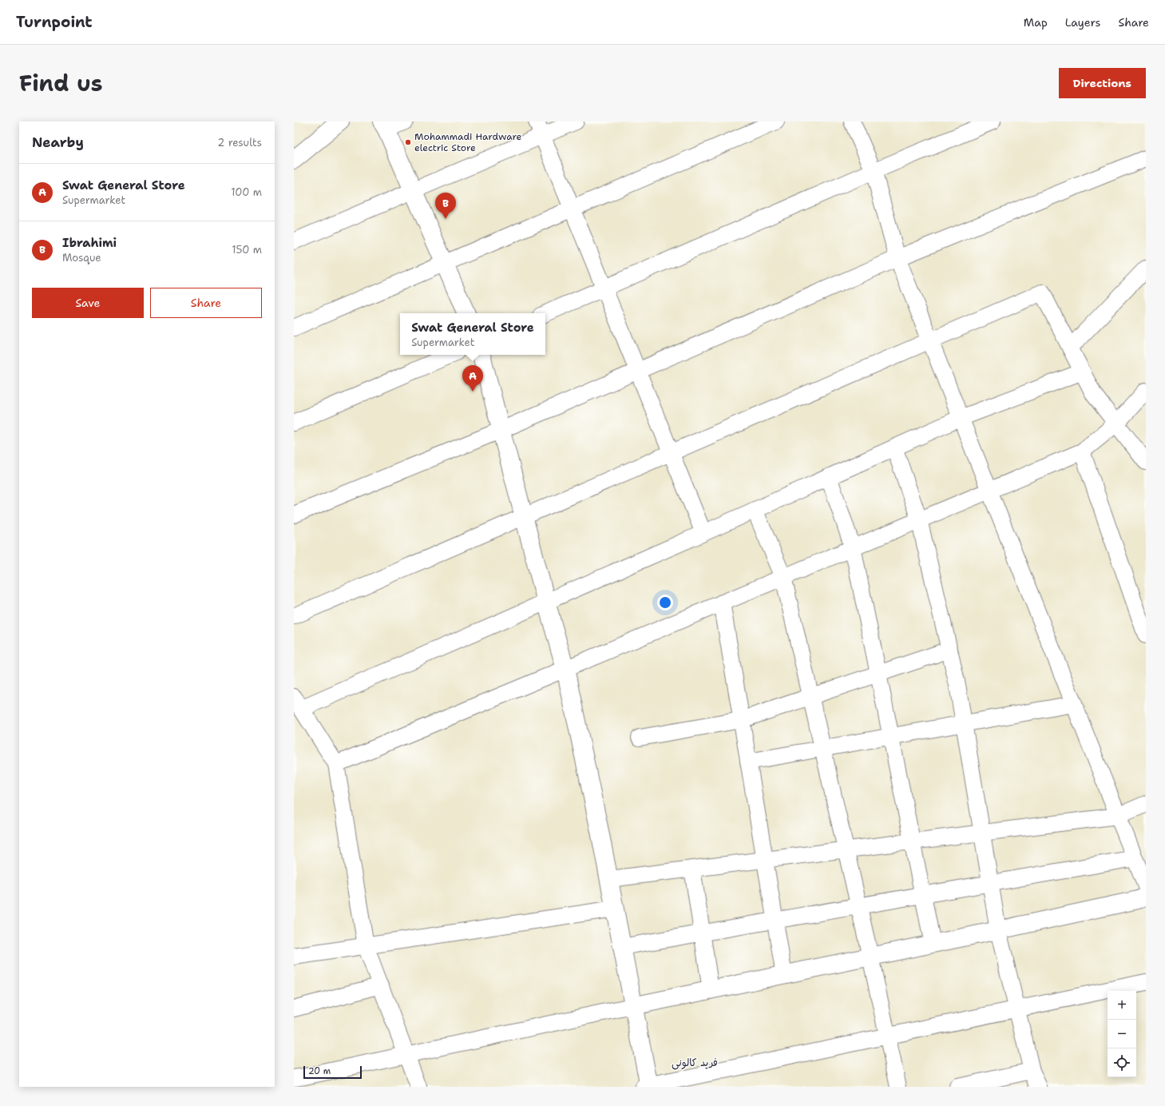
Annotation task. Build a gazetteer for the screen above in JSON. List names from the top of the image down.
{
  "districts": ["فرید کالونی"],
  "places": ["Mohammadi Hardware electric Store"],
  "scale_bar": "20 m",
  "page": {
    "header": "Turnpoint",
    "nav": ["Map", "Layers", "Share"],
    "title": "Find us",
    "buttons": [
      "Directions",
      ["Save", "Share"]
    ],
    "heading": ["Nearby", "2 results"],
    "list": [
      {
        "mark": "A",
        "name": "Swat General Store",
        "note": "Supermarket",
        "value": "100 m"
      },
      {
        "mark": "B",
        "name": "Ibrahimi",
        "note": "Mosque",
        "value": "150 m"
      }
    ],
    "pins": ["B", "A"],
    "popup": ["Swat General Store", "Supermarket"],
    "map_buttons": ["+", "−"],
    "scale": "20 m"
  }
}
